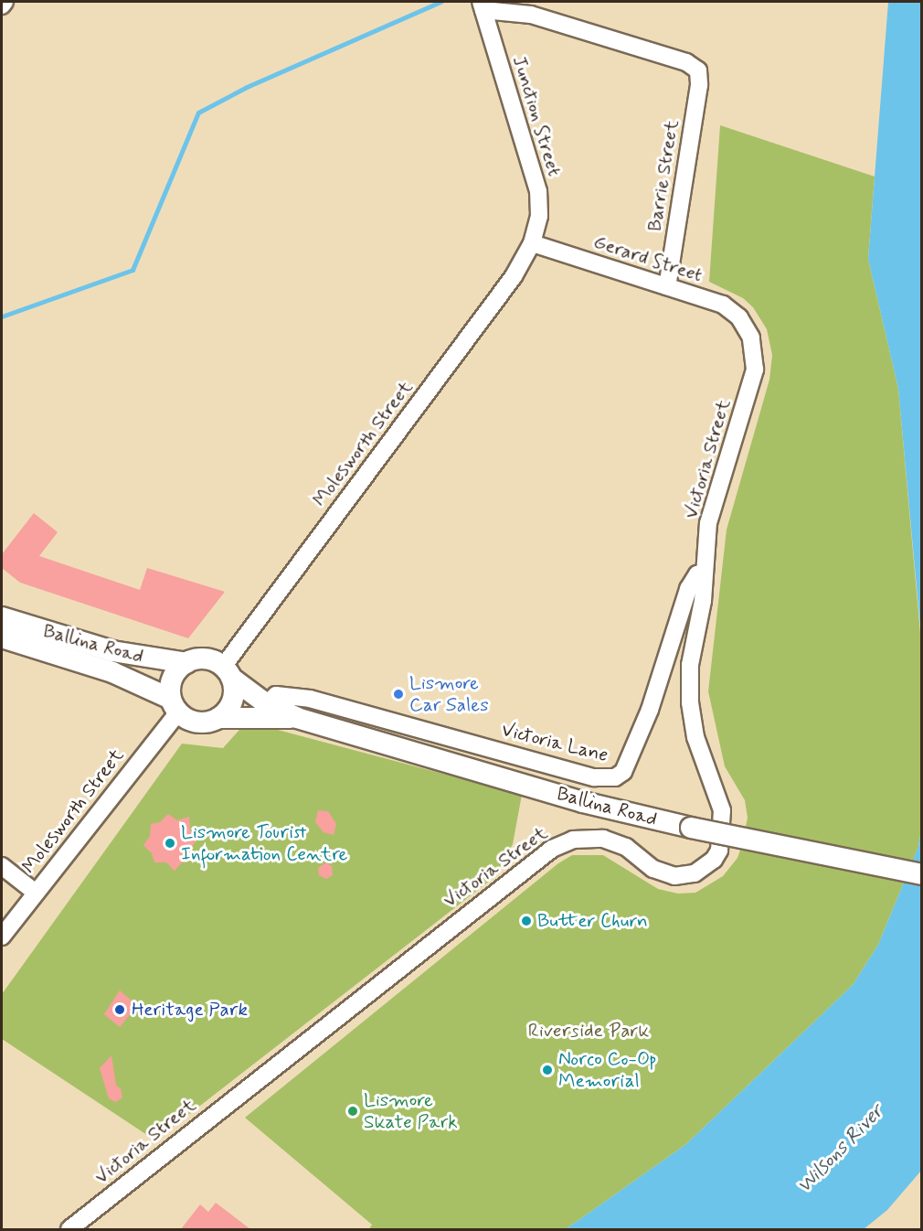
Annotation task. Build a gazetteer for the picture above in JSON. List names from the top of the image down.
{
  "streets": {
    "main road": ["Ballina Road"],
    "street": [
      "Junction Street",
      "Barrie Street",
      "Gerard Street",
      "Molesworth Street",
      "Victoria Street",
      "Victoria Lane"
    ]
  },
  "crossings": [
    ["Junction Street", "Barrie Street"],
    ["Junction Street", "Gerard Street"],
    ["Junction Street", "Molesworth Street"],
    ["Barrie Street", "Gerard Street"],
    ["Gerard Street", "Molesworth Street"],
    ["Gerard Street", "Victoria Street"],
    ["Molesworth Street", "Ballina Road"],
    ["Victoria Street", "Victoria Lane"],
    ["Ballina Road", "Victoria Lane"]
  ],
  "water": ["Wilsons River"],
  "parks": ["Riverside Park"],
  "places": [
    "Lismore Car Sales",
    "Lismore Tourist Information Centre",
    "Butter Churn",
    "Heritage Park",
    "Norco Co-Op Memorial",
    "Lismore Skate Park"
  ]
}
